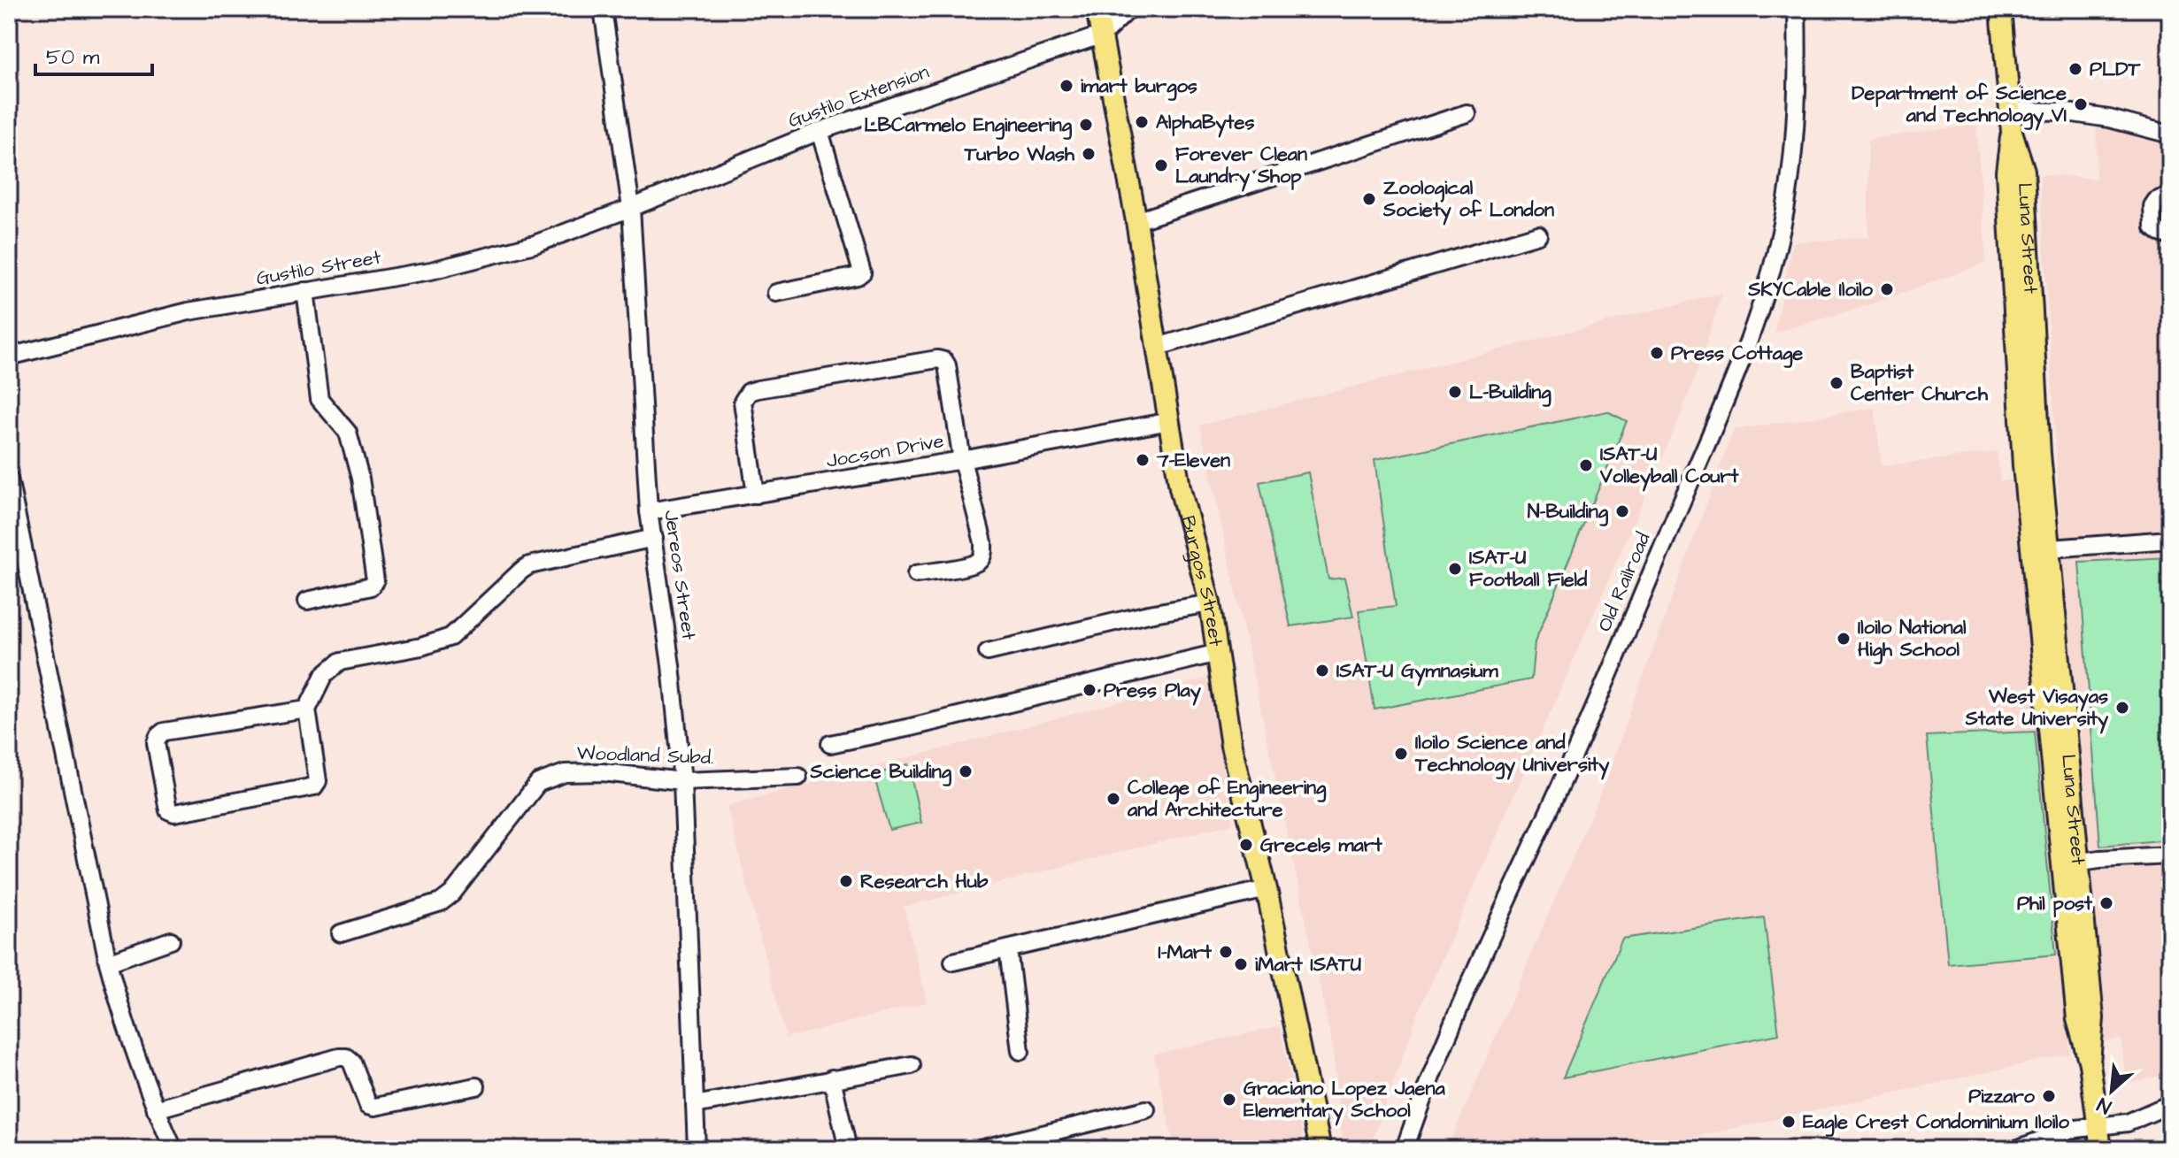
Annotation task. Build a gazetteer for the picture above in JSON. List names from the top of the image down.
{
  "streets": {
    "main road": ["Luna Street", "Burgos Street"],
    "street": [
      "Gustilo Extension",
      "Gustilo Street",
      "Jocson Drive",
      "Jereos Street",
      "Old Railroad",
      "Woodland Subd."
    ]
  },
  "crossings": [
    ["Gustilo Extension", "Gustilo Street"],
    ["Gustilo Extension", "Jereos Street"],
    ["Gustilo Extension", "Burgos Street"],
    ["Gustilo Street", "Jereos Street"],
    ["Jocson Drive", "Jereos Street"],
    ["Jereos Street", "Woodland Subd."]
  ],
  "places": [
    "PLDT",
    "imart burgos",
    "Department of Science and Technology VI",
    "AlphaBytes",
    "LBCarmelo Engineering",
    "Turbo Wash",
    "Forever Clean Laundry Shop",
    "Zoological Society of London",
    "SKYCable Iloilo",
    "Press Cottage",
    "Baptist Center Church",
    "L-Building",
    "7-Eleven",
    "ISAT-U Volleyball Court",
    "N-Building",
    "ISAT-U Football Field",
    "Iloilo National High School",
    "ISAT-U Gymnasium",
    "Press Play",
    "West Visayas State University",
    "Iloilo Science and Technology University",
    "Science Building",
    "College of Engineering and Architecture",
    "Grecels mart",
    "Research Hub",
    "Phil post",
    "I-Mart",
    "iMart ISATU",
    "Pizzaro",
    "Graciano Lopez Jaena Elementary School",
    "Eagle Crest Condominium Iloilo"
  ],
  "scale_bar": "50 m",
  "north": "bottom left"
}
